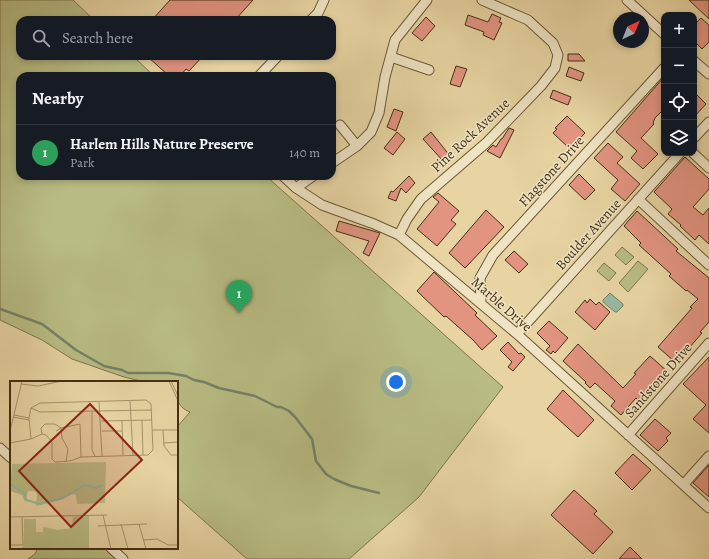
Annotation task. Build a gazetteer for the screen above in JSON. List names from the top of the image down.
{
  "streets": {
    "street": [
      "Pine Rock Avenue",
      "Flagstone Drive",
      "Boulder Avenue",
      "Marble Drive",
      "Sandstone Drive"
    ]
  },
  "crossings": [
    ["Pine Rock Avenue", "Marble Drive"],
    ["Flagstone Drive", "Marble Drive"],
    ["Boulder Avenue", "Marble Drive"],
    ["Marble Drive", "Sandstone Drive"]
  ],
  "north": "top right",
  "page": {
    "map_buttons": ["+", "−"],
    "search": "Search here",
    "heading": "Nearby",
    "list": [
      {
        "mark": "1",
        "name": "Harlem Hills Nature Preserve",
        "note": "Park",
        "value": "140 m"
      }
    ],
    "pins": "1"
  }
}
